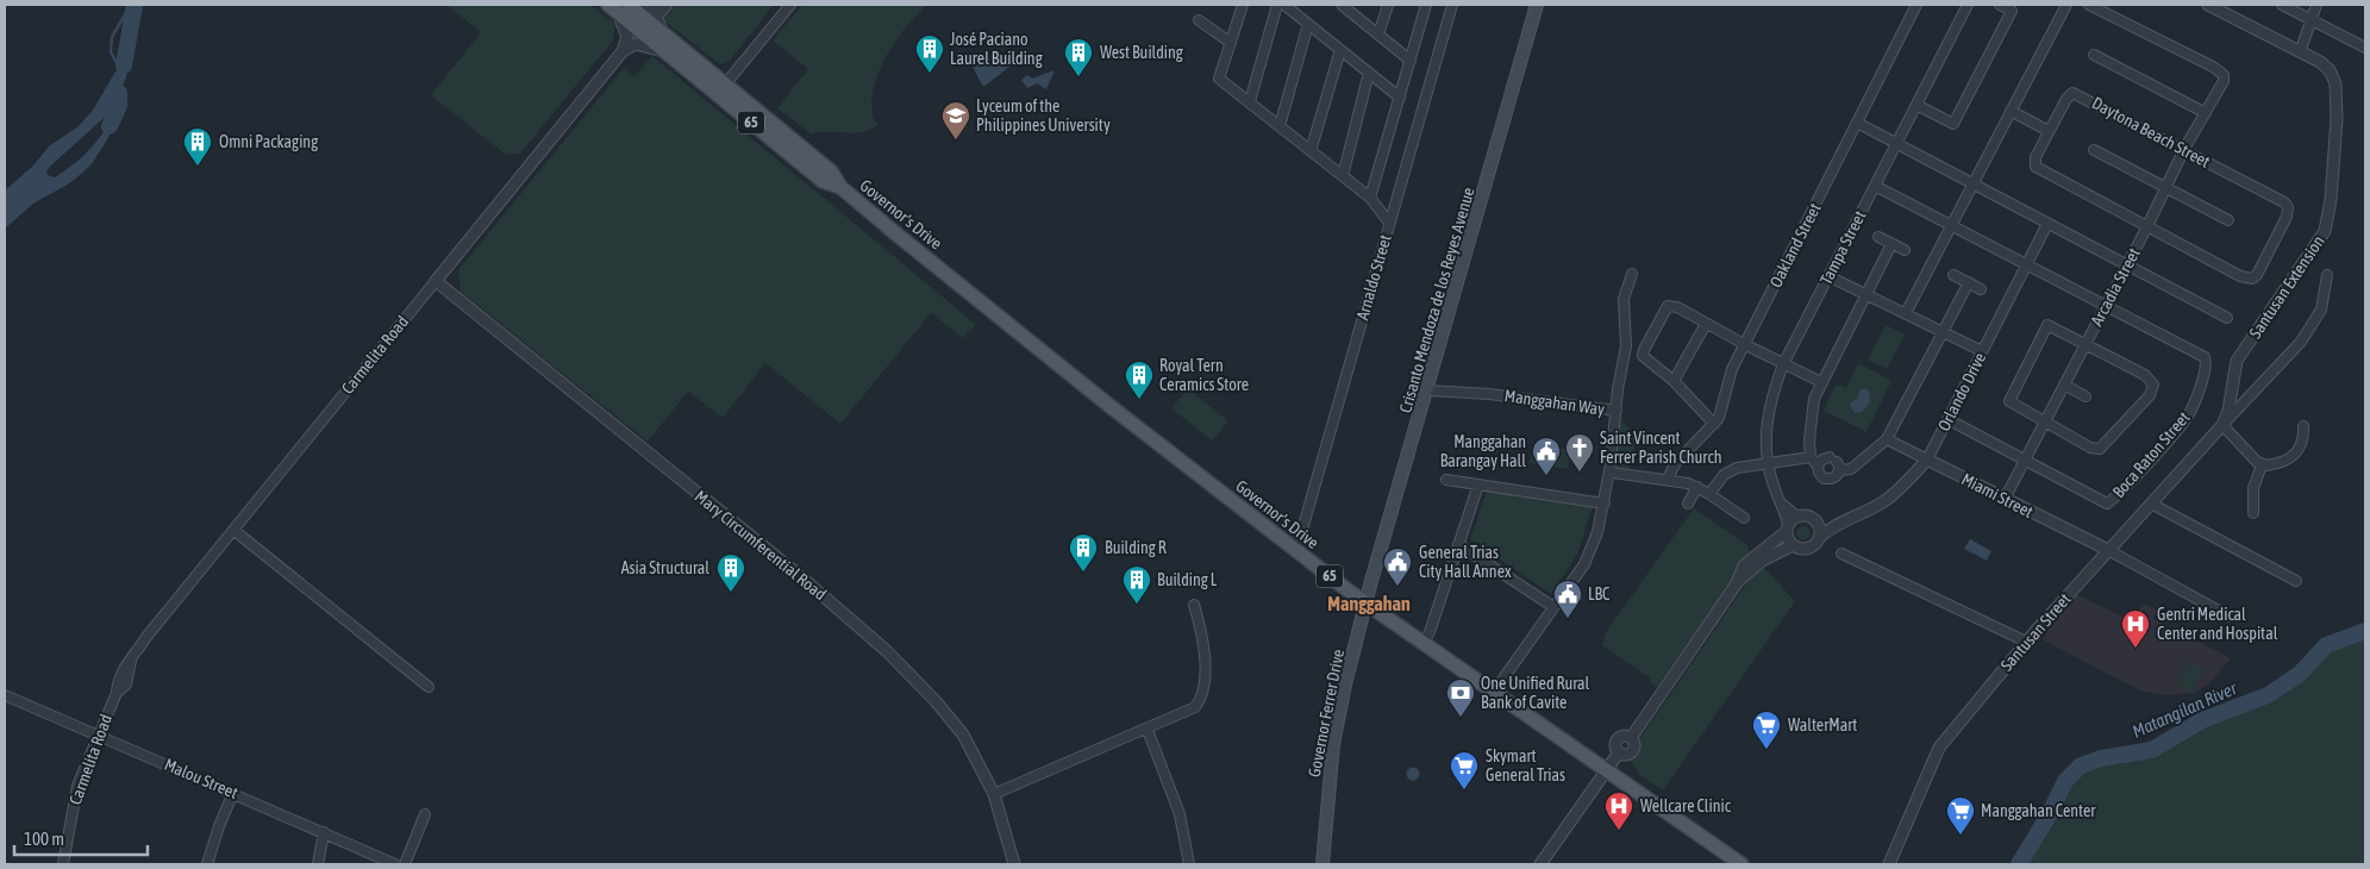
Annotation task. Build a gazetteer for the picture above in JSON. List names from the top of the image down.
{
  "streets": {
    "main road": [
      "65",
      "Governor's Drive",
      "Crisanto Mendoza de los Reyes Avenue",
      "Governor Ferrer Drive"
    ],
    "street": [
      "Daytona Beach Street",
      "Oakland Street",
      "Tampa Street",
      "Arnaldo Street",
      "Arcadia Street",
      "Santusan Extension",
      "Carmelita Road",
      "Orlando Drive",
      "Manggahan Way",
      "Boca Raton Street",
      "Miami Street",
      "Mary Circumferential Road",
      "Santusan Street",
      "Malou Street"
    ]
  },
  "crossings": [
    ["Daytona Beach Street", "Arcadia Street"],
    ["Governor's Drive", "Arnaldo Street"],
    ["Governor's Drive", "Crisanto Mendoza de los Reyes Avenue"],
    ["Governor's Drive", "Manggahan Way"],
    ["Governor's Drive", "Governor Ferrer Drive"],
    ["Tampa Street", "Orlando Drive"],
    ["Tampa Street", "Boca Raton Street"],
    ["Arcadia Street", "Boca Raton Street"],
    ["Arcadia Street", "Miami Street"],
    ["Santusan Extension", "Santusan Street"],
    ["Crisanto Mendoza de los Reyes Avenue", "Manggahan Way"],
    ["Crisanto Mendoza de los Reyes Avenue", "Governor Ferrer Drive"],
    ["Carmelita Road", "Mary Circumferential Road"],
    ["Carmelita Road", "Malou Street"],
    ["Orlando Drive", "Boca Raton Street"],
    ["Orlando Drive", "Miami Street"],
    ["Miami Street", "Santusan Street"]
  ],
  "districts": ["Manggahan"],
  "water": ["Matangilan River"],
  "places": {
    "building": [
      "José Paciano Laurel Building",
      "West Building",
      "Omni Packaging",
      "Royal Tern Ceramics Store",
      "Building R",
      "Asia Structural",
      "Building L"
    ],
    "school or university": ["Lyceum of the Philippines University"],
    "church": ["Saint Vincent Ferrer Parish Church"],
    "public building": ["Manggahan Barangay Hall", "General Trias City Hall Annex", "LBC"],
    "hospital": ["Gentri Medical Center and Hospital", "Wellcare Clinic"],
    "bank": ["One Unified Rural Bank of Cavite"],
    "supermarket": ["WalterMart", "Skymart General Trias", "Manggahan Center"]
  },
  "scale_bar": "100 m"
}
